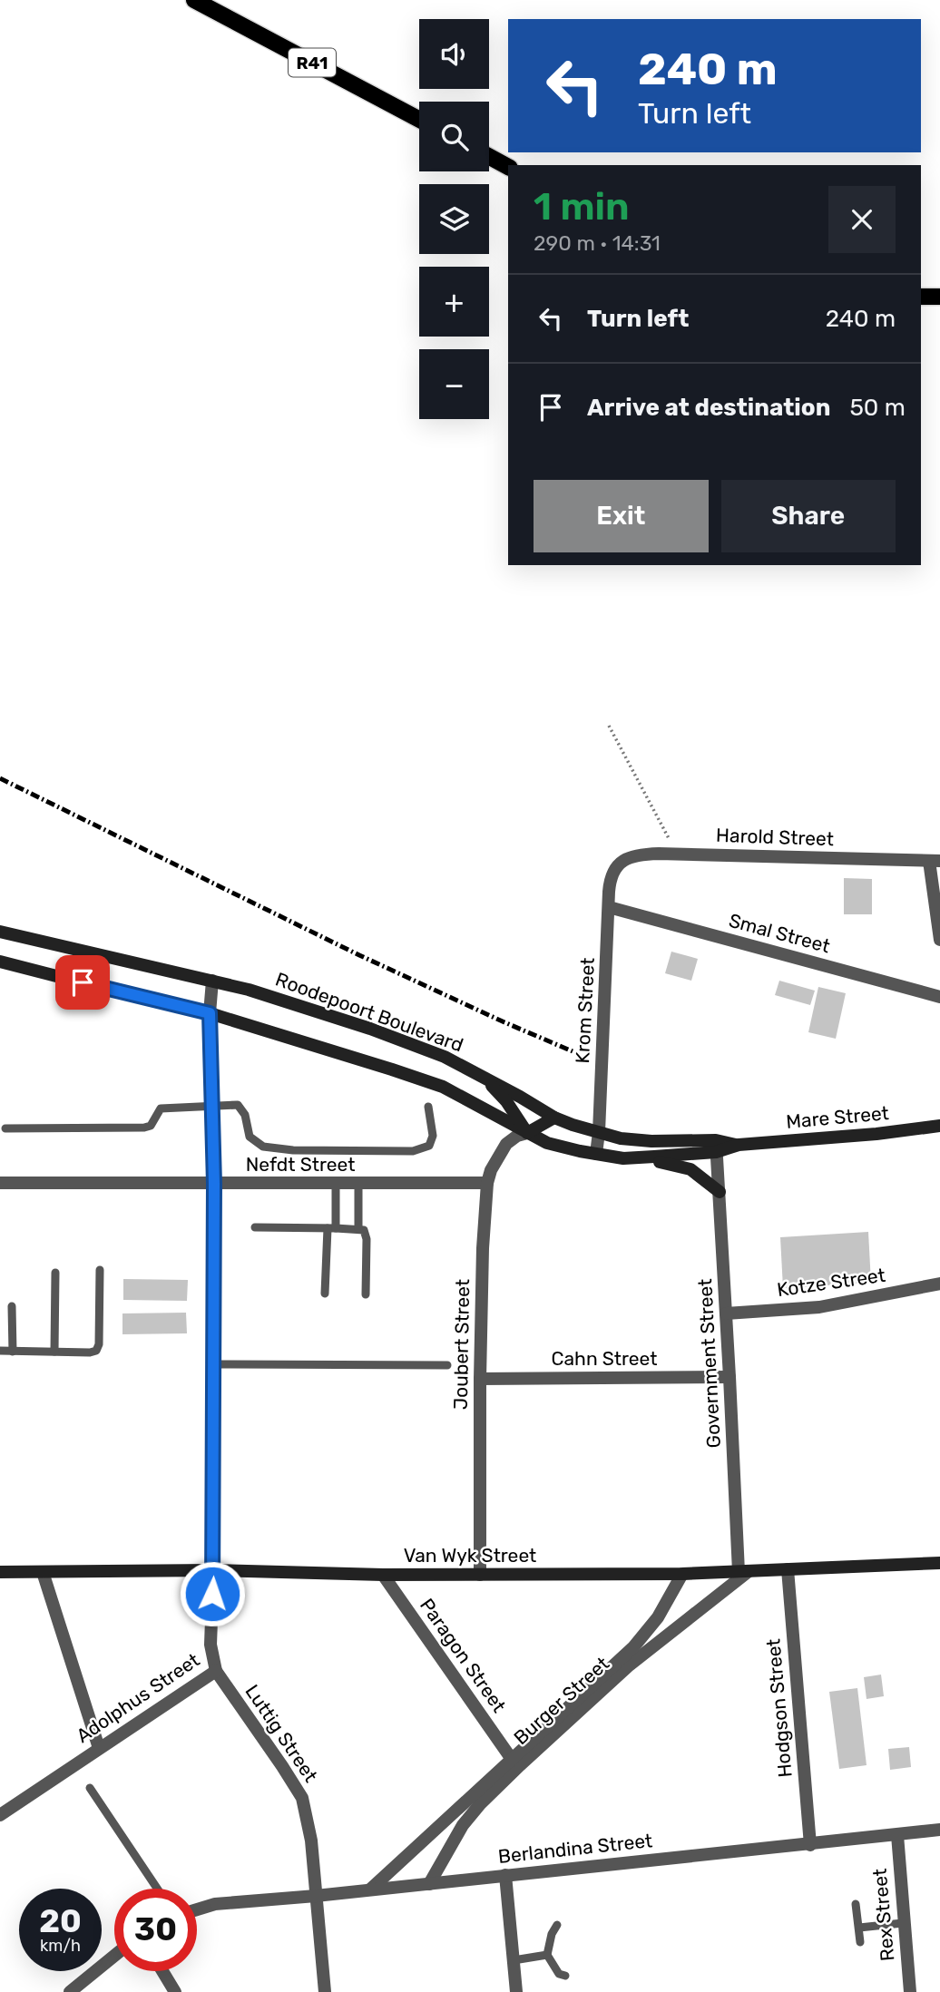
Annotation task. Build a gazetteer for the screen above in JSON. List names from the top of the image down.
{
  "streets": {
    "main road": ["R41"],
    "street": [
      "Harold Street",
      "Smal Street",
      "Krom Street",
      "Roodepoort Boulevard",
      "Mare Street",
      "Nefdt Street",
      "Kotze Street",
      "Joubert Street",
      "Cahn Street",
      "Government Street",
      "Van Wyk Street",
      "Paragon Street",
      "Adolphus Street",
      "Burger Street",
      "Hodgson Street",
      "Luttig Street",
      "Berlandina Street",
      "Rex Street"
    ]
  },
  "crossings": [
    ["Harold Street", "Krom Street"],
    ["Smal Street", "Krom Street"],
    ["Krom Street", "Roodepoort Boulevard"],
    ["Roodepoort Boulevard", "Mare Street"],
    ["Roodepoort Boulevard", "Government Street"],
    ["Roodepoort Boulevard", "Adolphus Street"],
    ["Mare Street", "Government Street"],
    ["Nefdt Street", "Joubert Street"],
    ["Nefdt Street", "Adolphus Street"],
    ["Kotze Street", "Government Street"],
    ["Joubert Street", "Cahn Street"],
    ["Joubert Street", "Van Wyk Street"],
    ["Cahn Street", "Government Street"],
    ["Government Street", "Van Wyk Street"],
    ["Government Street", "Burger Street"],
    ["Van Wyk Street", "Paragon Street"],
    ["Van Wyk Street", "Adolphus Street"],
    ["Van Wyk Street", "Burger Street"],
    ["Van Wyk Street", "Hodgson Street"],
    ["Paragon Street", "Burger Street"],
    ["Adolphus Street", "Luttig Street"],
    ["Burger Street", "Berlandina Street"],
    ["Hodgson Street", "Berlandina Street"],
    ["Luttig Street", "Berlandina Street"],
    ["Berlandina Street", "Rex Street"]
  ],
  "page": {
    "map_buttons": ["+", "−"],
    "turn": ["240 m", "Turn left"],
    "heading": ["1 min", "290 m · 14:31"],
    "list": [
      {
        "name": "Turn left",
        "value": "240 m"
      },
      {
        "name": "Arrive at destination",
        "value": "50 m"
      }
    ],
    "buttons": ["Exit", "Share"],
    "speed": "20 km/h",
    "limit": "30"
  }
}
